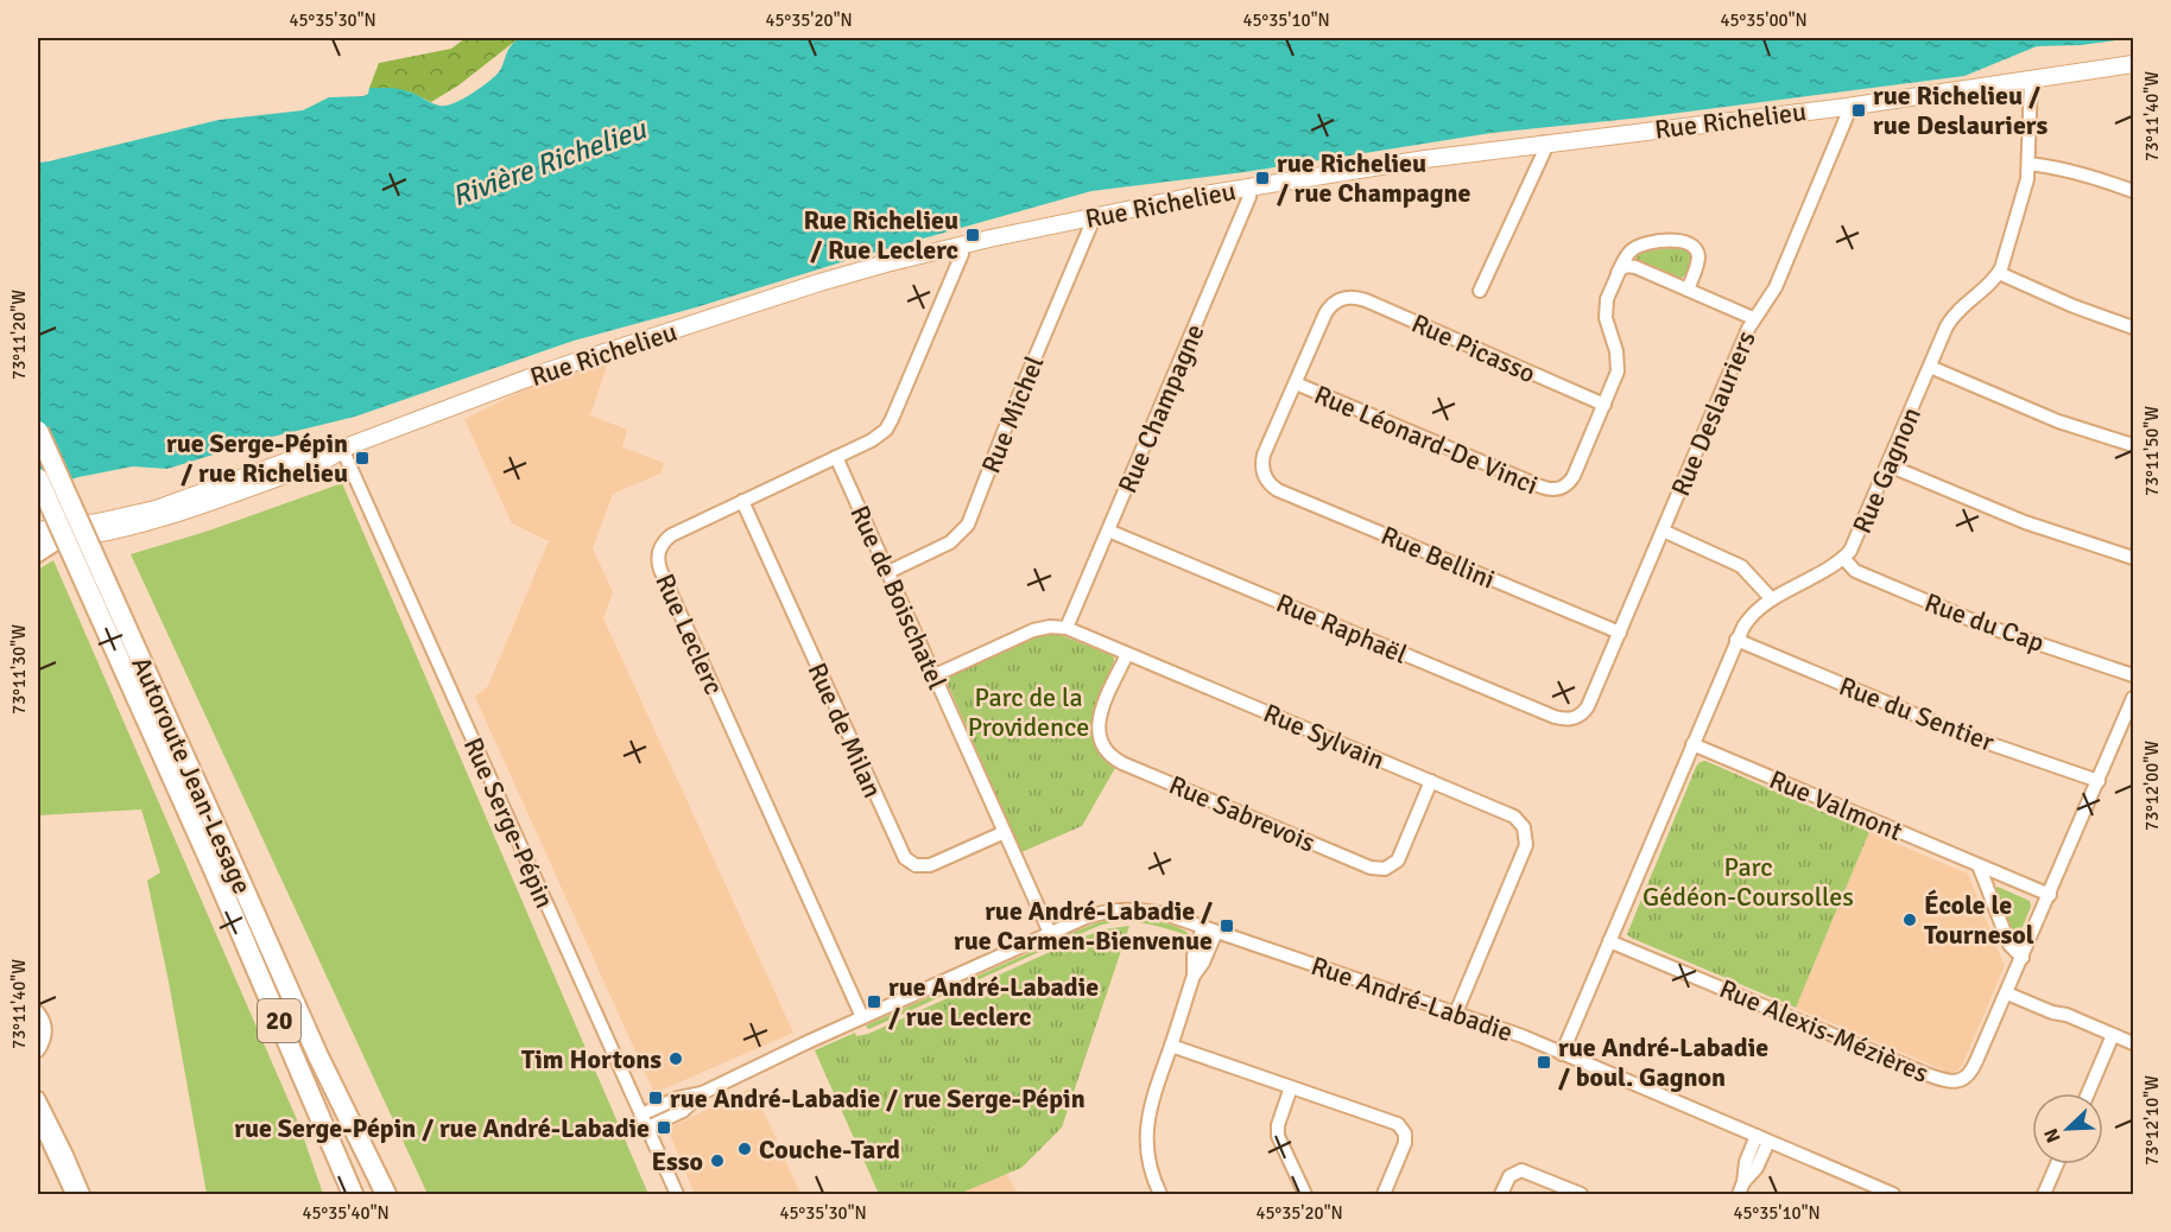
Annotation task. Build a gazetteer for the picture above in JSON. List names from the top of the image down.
{
  "streets": {
    "highway": ["Autoroute Jean-Lesage", "20"],
    "main road": ["Rue Richelieu"],
    "street": [
      "Rue Picasso",
      "Rue Champagne",
      "Rue Deslauriers",
      "Rue Michel",
      "Rue Léonard-De Vinci",
      "Rue Gagnon",
      "Rue Bellini",
      "Rue de Boischatel",
      "Rue du Cap",
      "Rue Raphaël",
      "Rue Leclerc",
      "Rue du Sentier",
      "Rue de Milan",
      "Rue Sylvain",
      "Rue Valmont",
      "Rue Sabrevois",
      "Rue Serge-Pépin",
      "Rue André-Labadie",
      "Rue Alexis-Mézières"
    ]
  },
  "crossings": [
    ["Rue Richelieu", "Rue Champagne"],
    ["Rue Richelieu", "Rue Deslauriers"],
    ["Rue Richelieu", "Rue Michel"],
    ["Rue Richelieu", "Rue Gagnon"],
    ["Rue Richelieu", "Rue Leclerc"],
    ["Rue Richelieu", "Rue Serge-Pépin"],
    ["Rue Picasso", "Rue Léonard-De Vinci"],
    ["Rue Picasso", "Rue Bellini"],
    ["Rue Champagne", "Rue Raphaël"],
    ["Rue Champagne", "Rue Sylvain"],
    ["Rue Deslauriers", "Rue Bellini"],
    ["Rue Deslauriers", "Rue Raphaël"],
    ["Rue Michel", "Rue de Boischatel"],
    ["Rue Léonard-De Vinci", "Rue Bellini"],
    ["Rue Gagnon", "Rue du Cap"],
    ["Rue Gagnon", "Rue du Sentier"],
    ["Rue Gagnon", "Rue Valmont"],
    ["Rue Gagnon", "Rue André-Labadie"],
    ["Rue Gagnon", "Rue Alexis-Mézières"],
    ["Rue de Boischatel", "Rue Leclerc"],
    ["Rue de Boischatel", "Rue de Milan"],
    ["Rue de Boischatel", "Rue Sylvain"],
    ["Rue de Boischatel", "Rue André-Labadie"],
    ["Rue Leclerc", "Rue de Milan"],
    ["Rue Leclerc", "Rue André-Labadie"],
    ["Rue Sylvain", "Rue Sabrevois"],
    ["Rue Sylvain", "Rue André-Labadie"],
    ["Rue Serge-Pépin", "Rue André-Labadie"]
  ],
  "water": ["Rivière Richelieu"],
  "parks": ["Parc de la Providence", "Parc Gédéon-Coursolles"],
  "places": {
    "transit": [
      "rue Richelieu / rue Deslauriers",
      "rue Richelieu / rue Champagne",
      "Rue Richelieu / Rue Leclerc",
      "rue Serge-Pépin / rue Richelieu",
      "rue André-Labadie / rue Carmen-Bienvenue",
      "rue André-Labadie / rue Leclerc",
      "rue André-Labadie / boul. Gagnon",
      "rue André-Labadie / rue Serge-Pépin",
      "rue Serge-Pépin / rue André-Labadie"
    ],
    "other": [
      "École le Tournesol",
      "Tim Hortons",
      "Couche-Tard",
      "Esso"
    ]
  },
  "north": "bottom left",
  "coordinates": [
    "45°35'30\"N",
    "45°35'20\"N",
    "45°35'10\"N",
    "45°35'00\"N",
    "73°11'40\"W",
    "73°11'20\"W",
    "73°11'50\"W",
    "73°11'30\"W",
    "73°12'00\"W",
    "73°12'10\"W",
    "45°35'40\"N"
  ]
}
